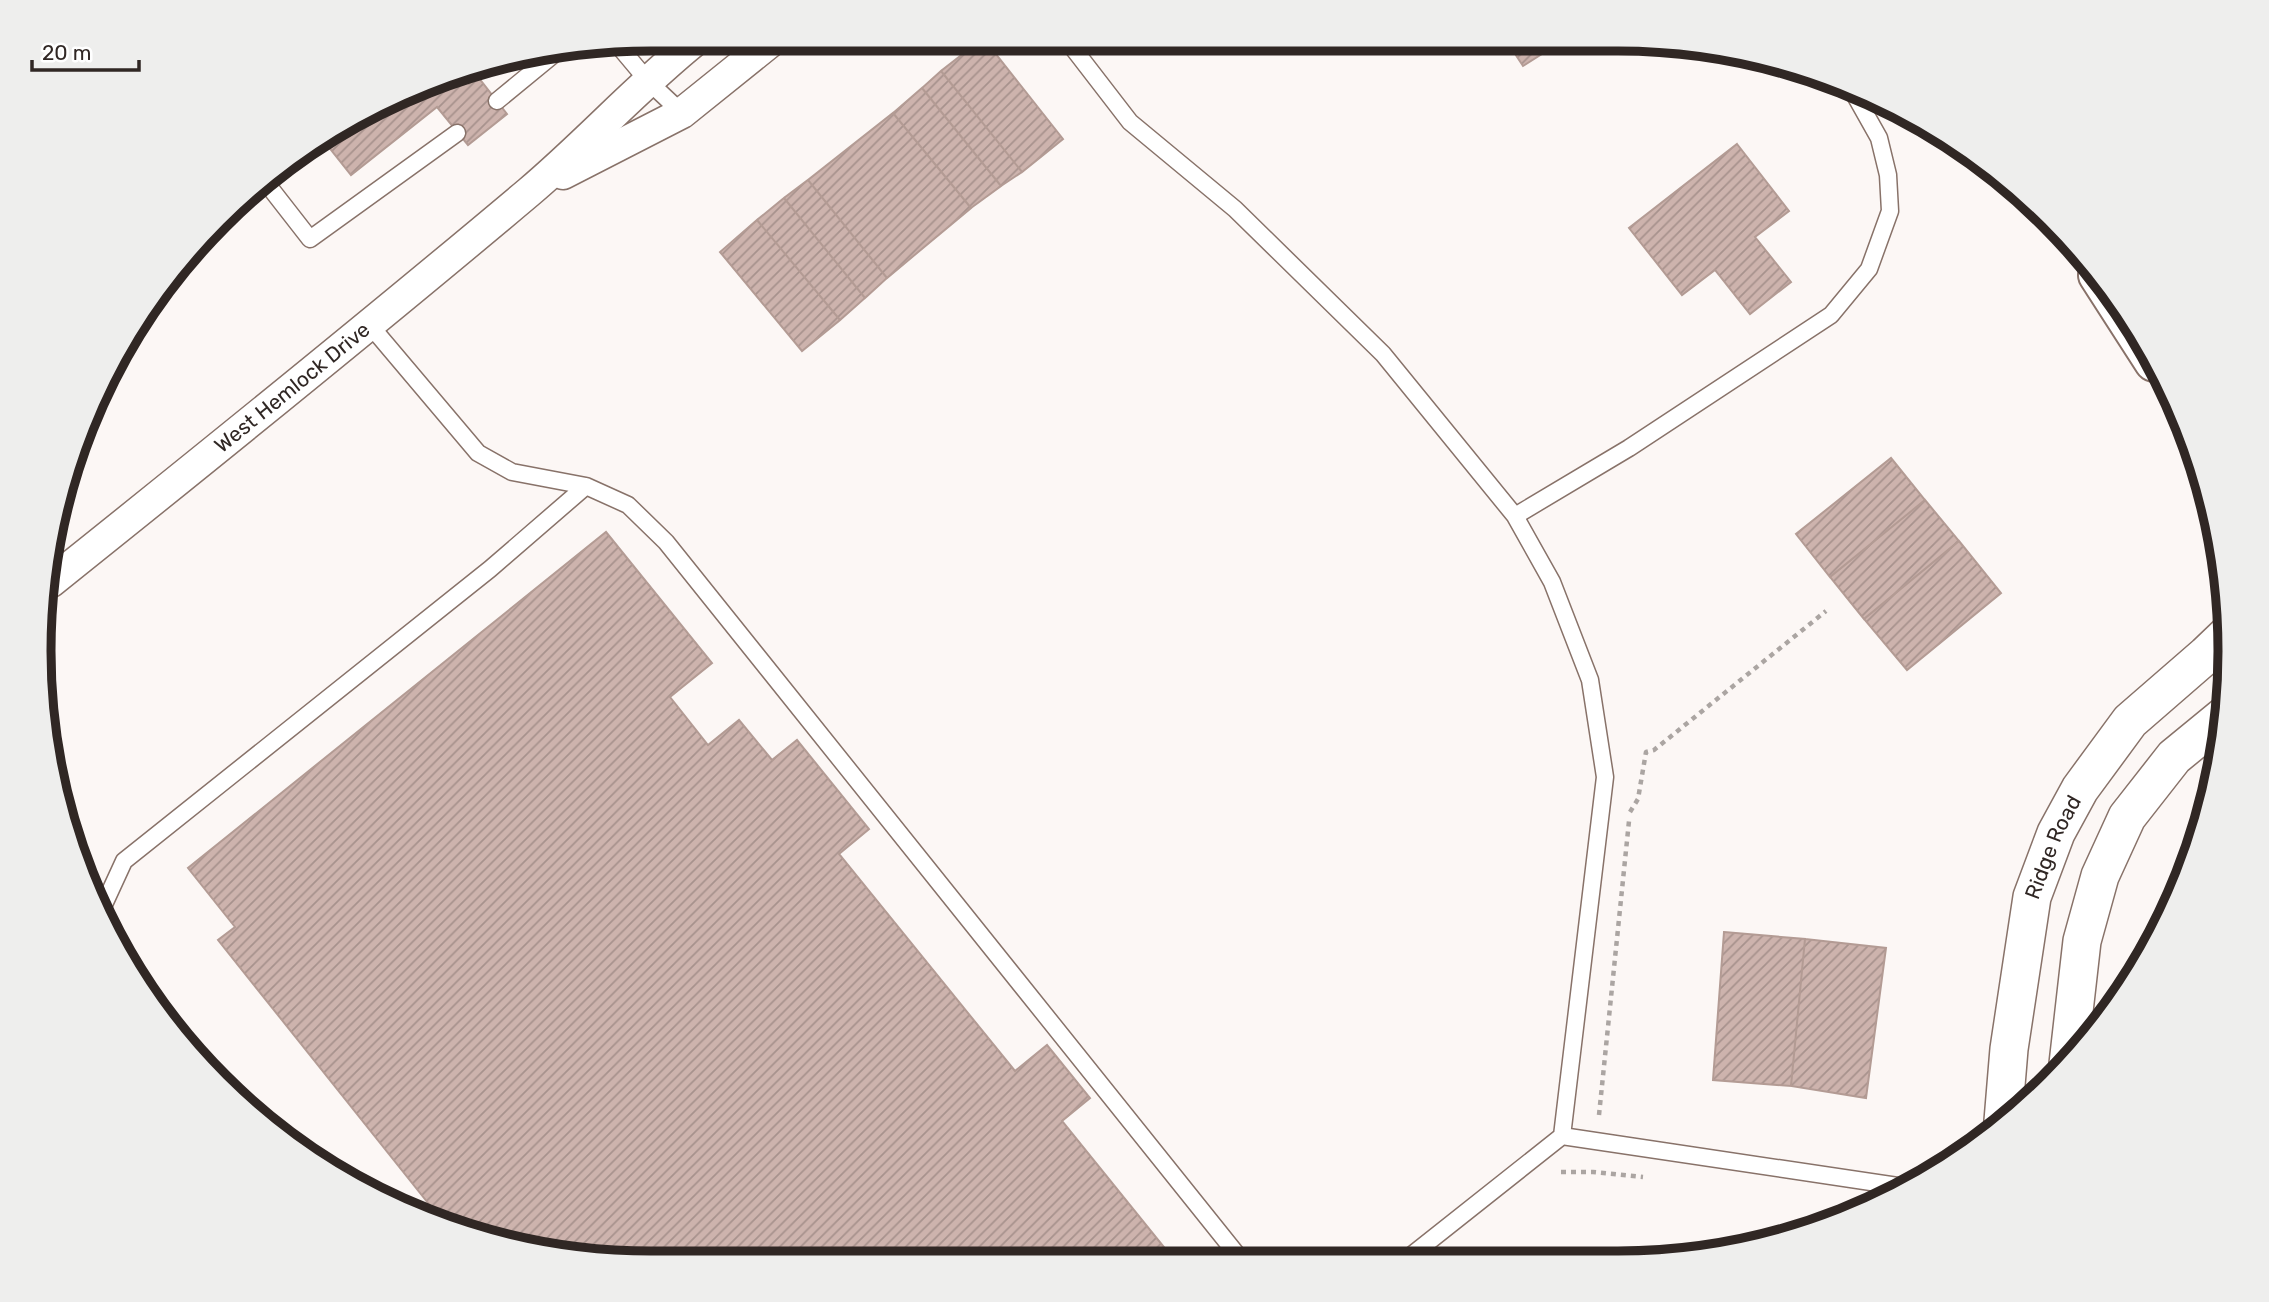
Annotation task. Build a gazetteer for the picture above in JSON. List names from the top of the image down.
{
  "streets": {
    "street": ["West Hemlock Drive", "Ridge Road"]
  },
  "scale_bar": "20 m"
}
